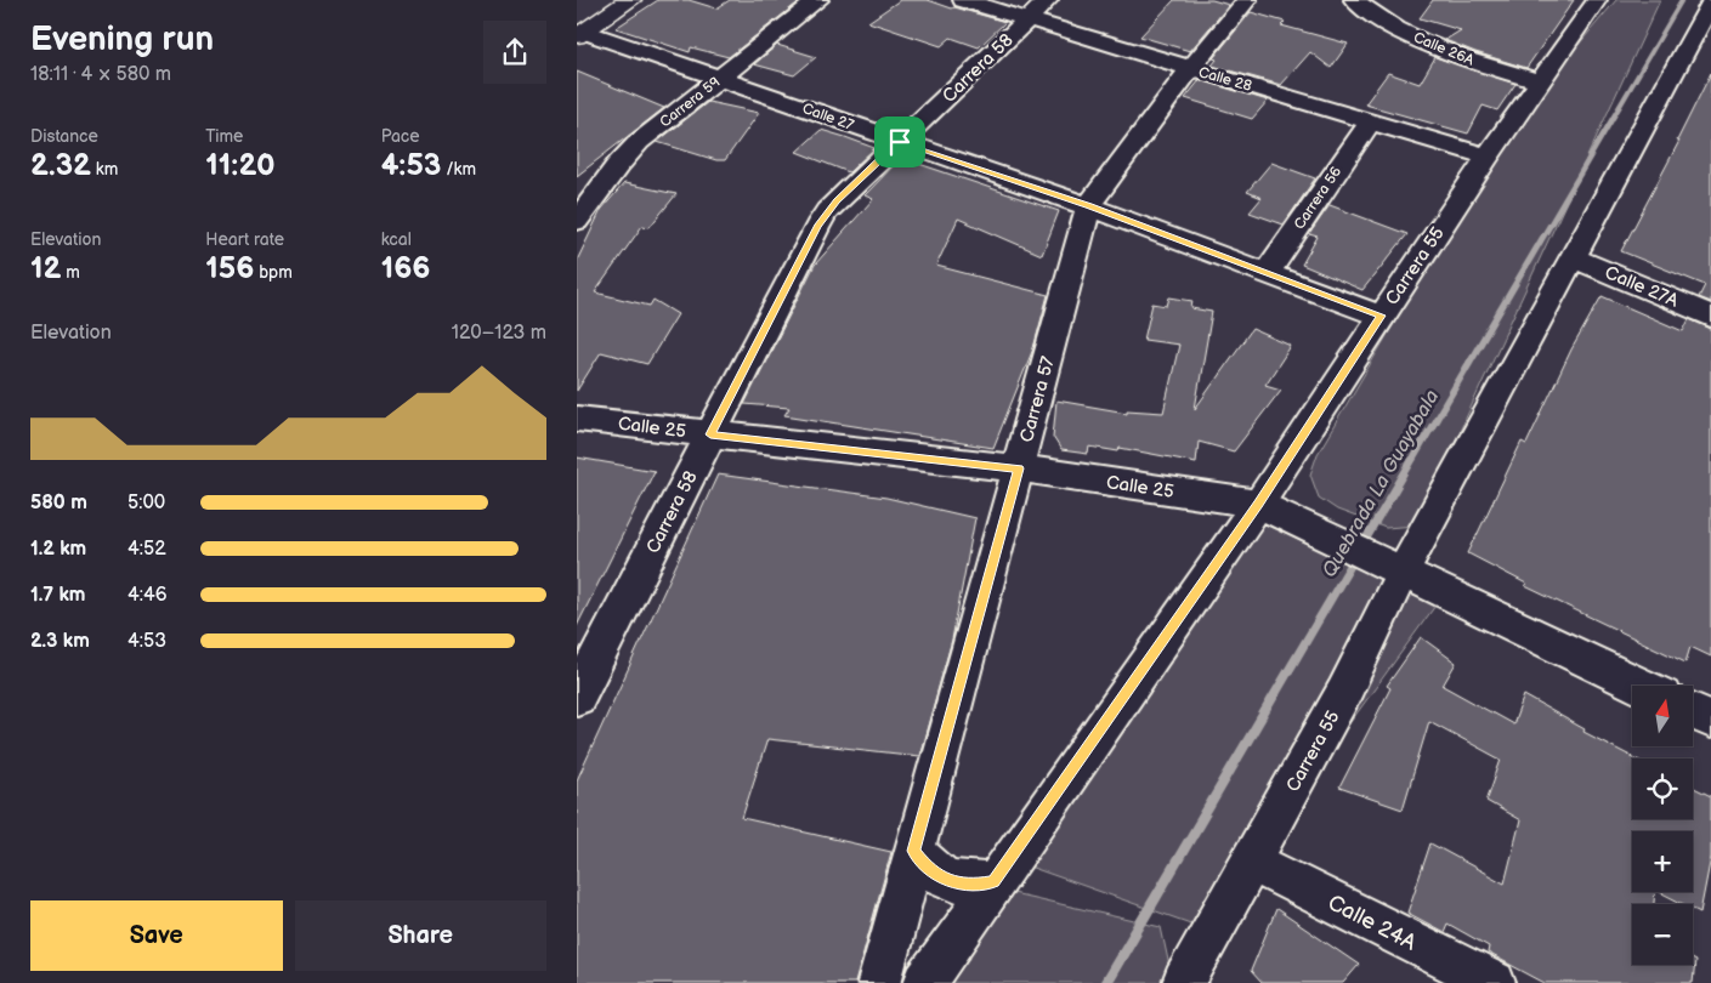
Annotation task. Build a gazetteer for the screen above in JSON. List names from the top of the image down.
{
  "streets": {
    "street": [
      "Calle 26A",
      "Carrera 58",
      "Calle 28",
      "Carrera 59",
      "Calle 27",
      "Carrera 56",
      "Carrera 55",
      "Calle 27A",
      "Carrera 57",
      "Calle 25",
      "Calle 24A"
    ]
  },
  "crossings": [
    ["Calle 26A", "Carrera 55"],
    ["Carrera 58", "Calle 28"],
    ["Carrera 58", "Calle 27"],
    ["Carrera 58", "Calle 25"],
    ["Calle 28", "Carrera 56"],
    ["Calle 28", "Carrera 55"],
    ["Calle 28", "Carrera 57"],
    ["Carrera 59", "Calle 27"],
    ["Calle 27", "Carrera 56"],
    ["Calle 27", "Carrera 55"],
    ["Calle 27", "Carrera 57"],
    ["Carrera 55", "Calle 27A"],
    ["Carrera 55", "Calle 25"],
    ["Carrera 55", "Calle 24A"],
    ["Carrera 57", "Calle 25"]
  ],
  "water": ["Quebrada La Guayabala"],
  "north": "top",
  "page": {
    "heading": ["Evening run", "18:11 · 4 × 580 m"],
    "stats": [
      ["Distance", "2.32 km"],
      ["Time", "11:20"],
      ["Pace", "4:53 /km"],
      ["Elevation", "12 m"],
      ["Heart rate", "156 bpm"],
      ["kcal", "166"]
    ],
    "chart": ["Elevation", "120–123 m"],
    "list": [
      {
        "name": "580 m",
        "note": "5:00"
      },
      {
        "name": "1.2 km",
        "note": "4:52"
      },
      {
        "name": "1.7 km",
        "note": "4:46"
      },
      {
        "name": "2.3 km",
        "note": "4:53"
      }
    ],
    "map_buttons": ["+", "−"],
    "buttons": ["Save", "Share"]
  }
}
